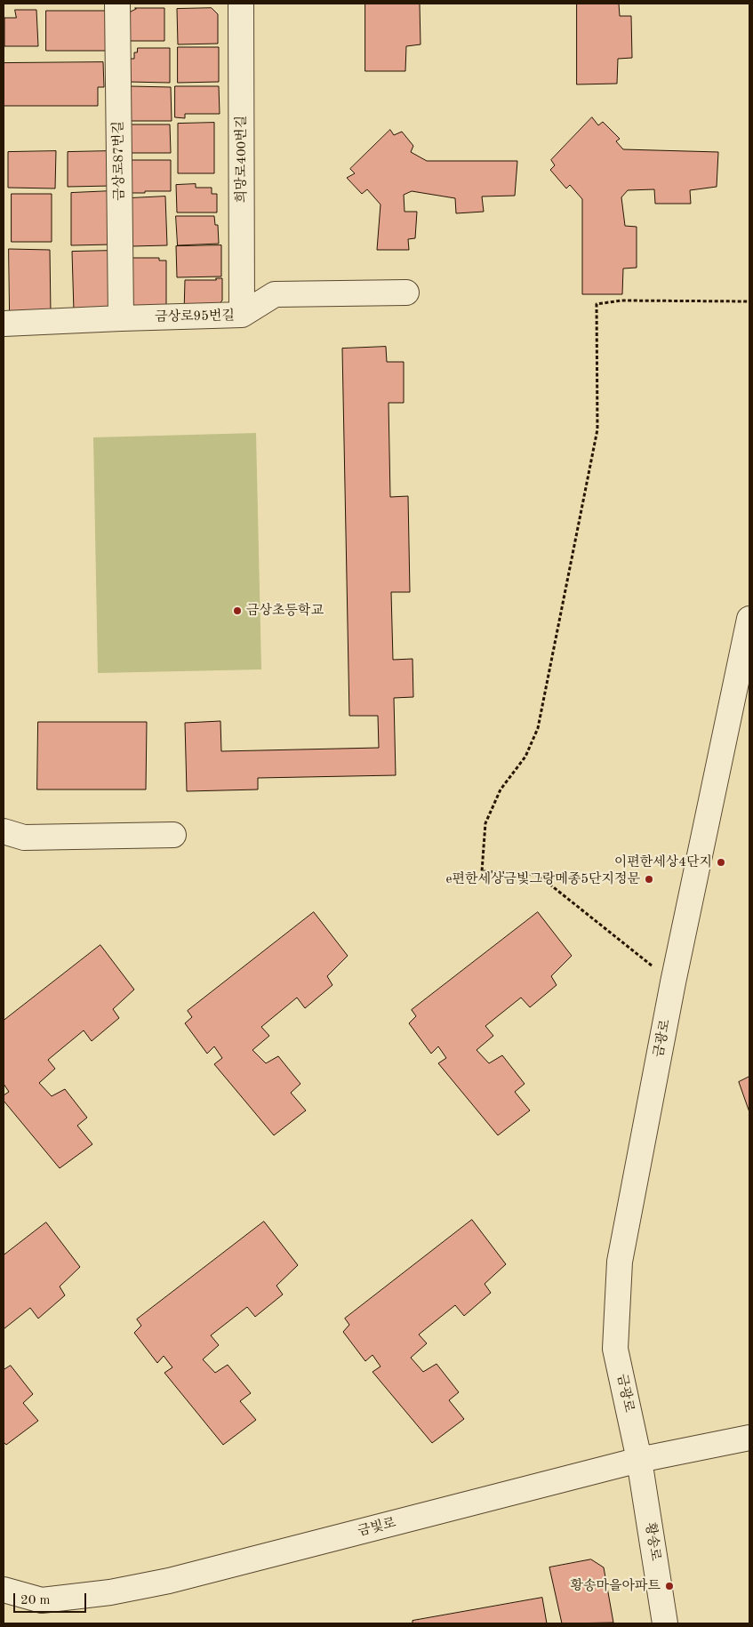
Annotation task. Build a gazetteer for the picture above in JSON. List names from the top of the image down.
{
  "streets": {
    "street": [
      "희망로400번길",
      "금상로87번길",
      "금상로95번길",
      "금광로",
      "금빛로",
      "황송로"
    ]
  },
  "crossings": [
    ["희망로400번길", "금상로95번길"],
    ["금상로87번길", "금상로95번길"],
    ["금광로", "금빛로"],
    ["금광로", "황송로"],
    ["금빛로", "황송로"]
  ],
  "places": [
    "금상초등학교",
    "이편한세상4단지",
    "e편한세상금빛그랑메종5단지정문",
    "황송마을아파트"
  ],
  "scale_bar": "20 m"
}
